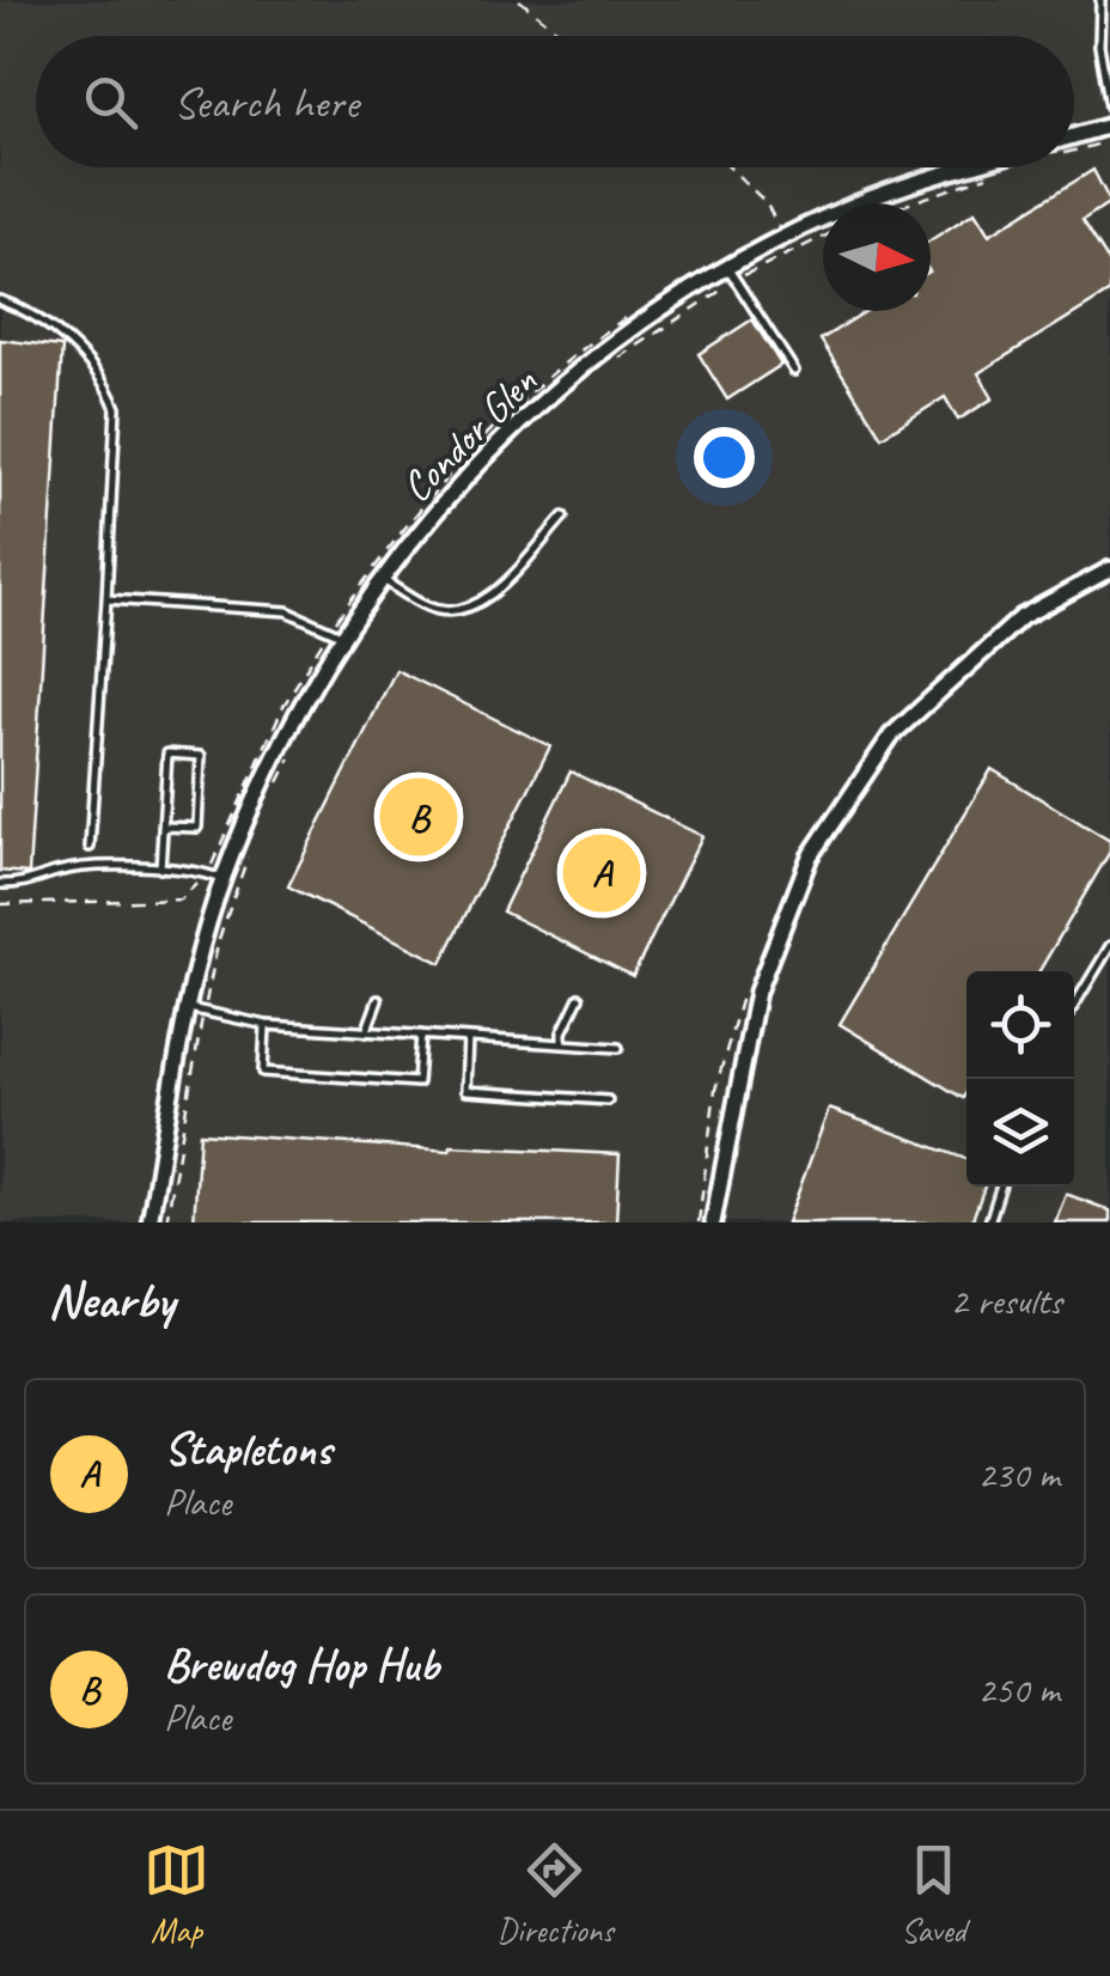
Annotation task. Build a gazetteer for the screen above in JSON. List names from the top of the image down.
{
  "streets": {
    "street": ["Condor Glen"]
  },
  "north": "right",
  "page": {
    "search": "Search here",
    "pins": ["B", "A"],
    "heading": ["Nearby", "2 results"],
    "list": [
      {
        "mark": "A",
        "name": "Stapletons",
        "note": "Place",
        "value": "230 m"
      },
      {
        "mark": "B",
        "name": "Brewdog Hop Hub",
        "note": "Place",
        "value": "250 m"
      }
    ],
    "nav": ["Map", "Directions", "Saved"]
  }
}
